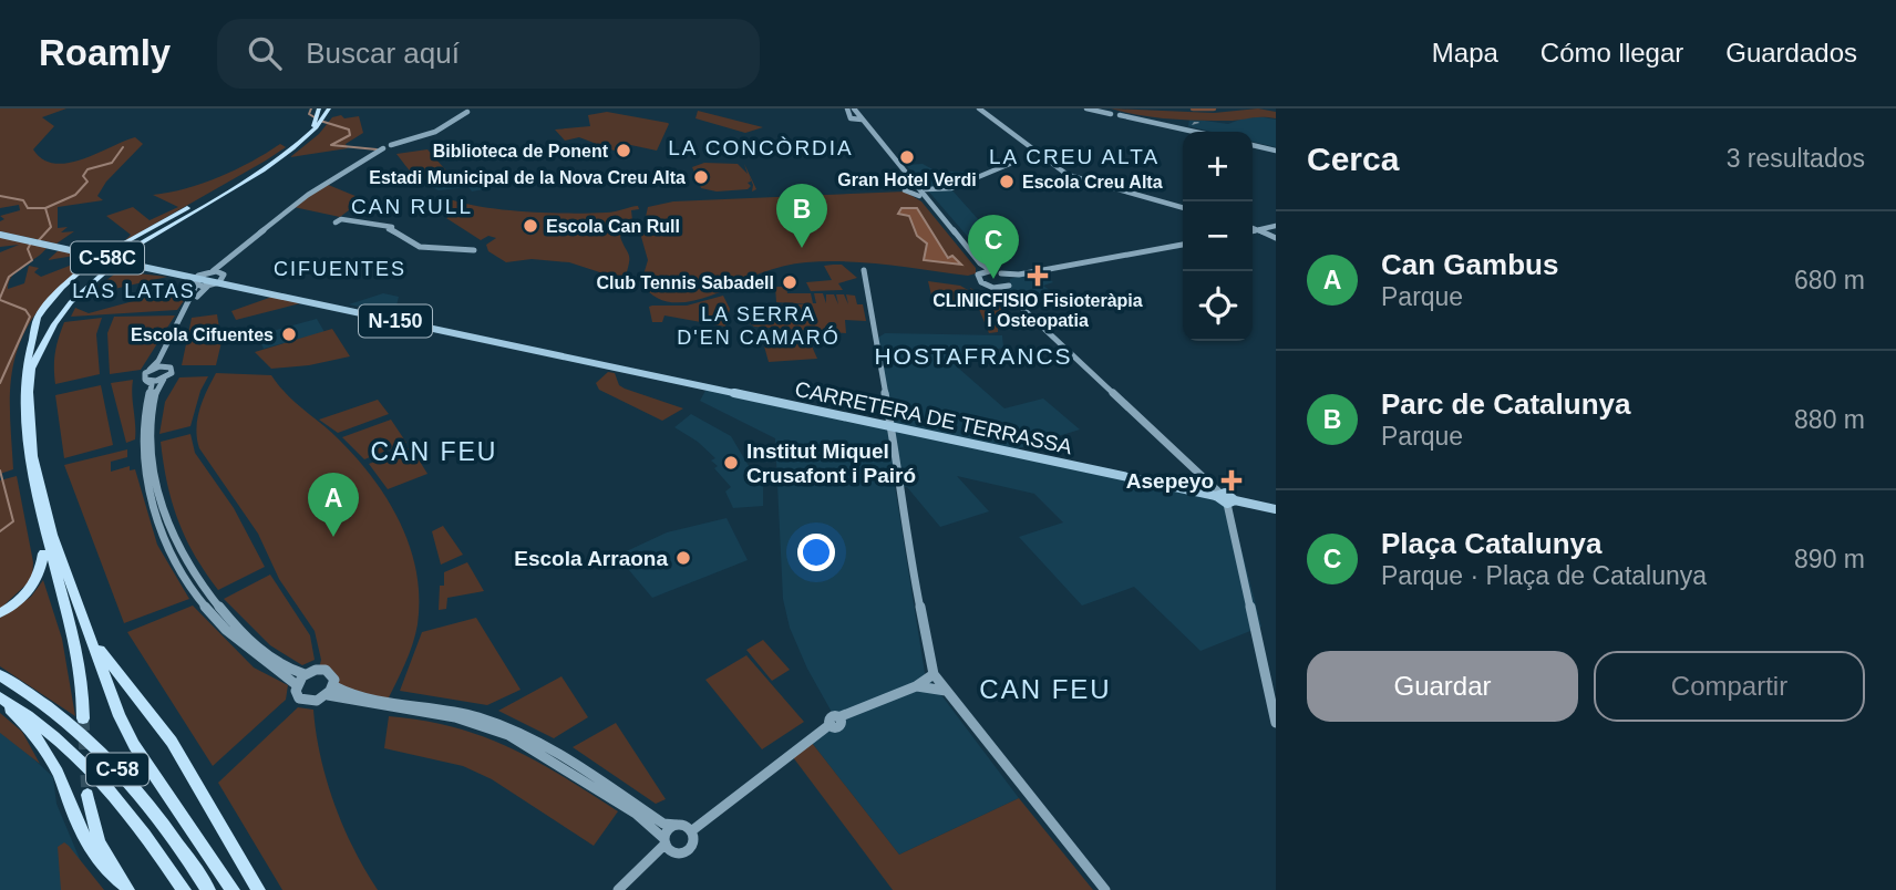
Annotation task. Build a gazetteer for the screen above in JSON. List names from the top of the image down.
{
  "streets": {
    "highway": ["C-58C", "C-58"],
    "main road": ["N-150", "CARRETERA DE TERRASSA"]
  },
  "crossings": [
    ["N-150", "CARRETERA DE TERRASSA"]
  ],
  "districts": [
    "LA CONCÒRDIA",
    "LA CREU ALTA",
    "CAN RULL",
    "CIFUENTES",
    "LAS LATAS",
    "LA SERRA D'EN CAMARÓ",
    "HOSTAFRANCS",
    "CAN FEU",
    "CAN FEU"
  ],
  "places": {
    "other": [
      "Biblioteca de Ponent",
      "Gran Hotel Verdi",
      "Estadi Municipal de la Nova Creu Alta",
      "Escola Creu Alta",
      "Escola Can Rull",
      "Club Tennis Sabadell",
      "Escola Cifuentes",
      "Institut Miquel Crusafont i Pairó",
      "Escola Arraona"
    ],
    "health": ["CLINICFISIO Fisioteràpia i Osteopatia", "Asepeyo"]
  },
  "page": {
    "header": "Roamly",
    "search": "Buscar aquí",
    "nav": ["Mapa", "Cómo llegar", "Guardados"],
    "heading": ["Cerca", "3 resultados"],
    "map_buttons": ["+", "−"],
    "pins": ["B", "C", "A"],
    "list": [
      {
        "mark": "A",
        "name": "Can Gambus",
        "note": "Parque",
        "value": "680 m"
      },
      {
        "mark": "B",
        "name": "Parc de Catalunya",
        "note": "Parque",
        "value": "880 m"
      },
      {
        "mark": "C",
        "name": "Plaça Catalunya",
        "note": "Parque · Plaça de Catalunya",
        "value": "890 m"
      }
    ],
    "buttons": ["Guardar", "Compartir"]
  }
}
